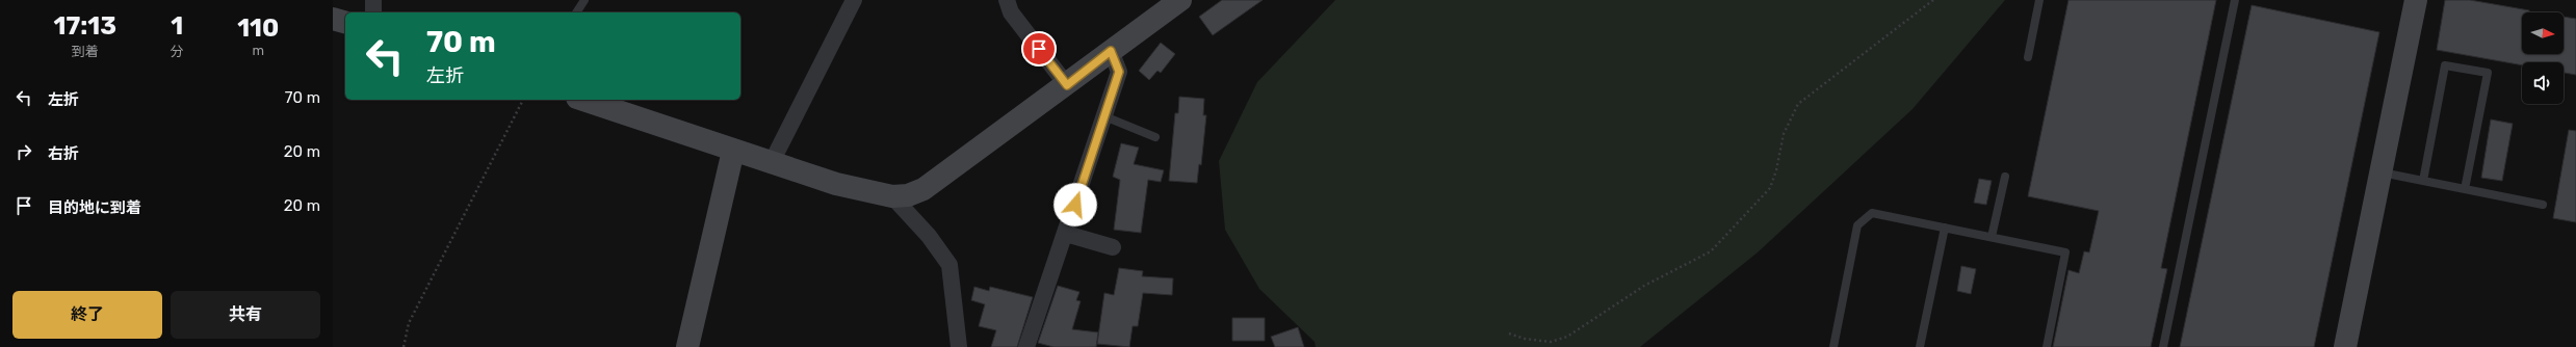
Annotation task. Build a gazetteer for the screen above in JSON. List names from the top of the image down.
{
  "north": "right",
  "page": {
    "eta": [
      "17:13",
      "到着",
      "1",
      "分",
      "110",
      "m"
    ],
    "turn": ["70 m", "左折"],
    "list": [
      {
        "name": "左折",
        "value": "70 m"
      },
      {
        "name": "右折",
        "value": "20 m"
      },
      {
        "name": "目的地に到着",
        "value": "20 m"
      }
    ],
    "buttons": ["終了", "共有"]
  }
}
